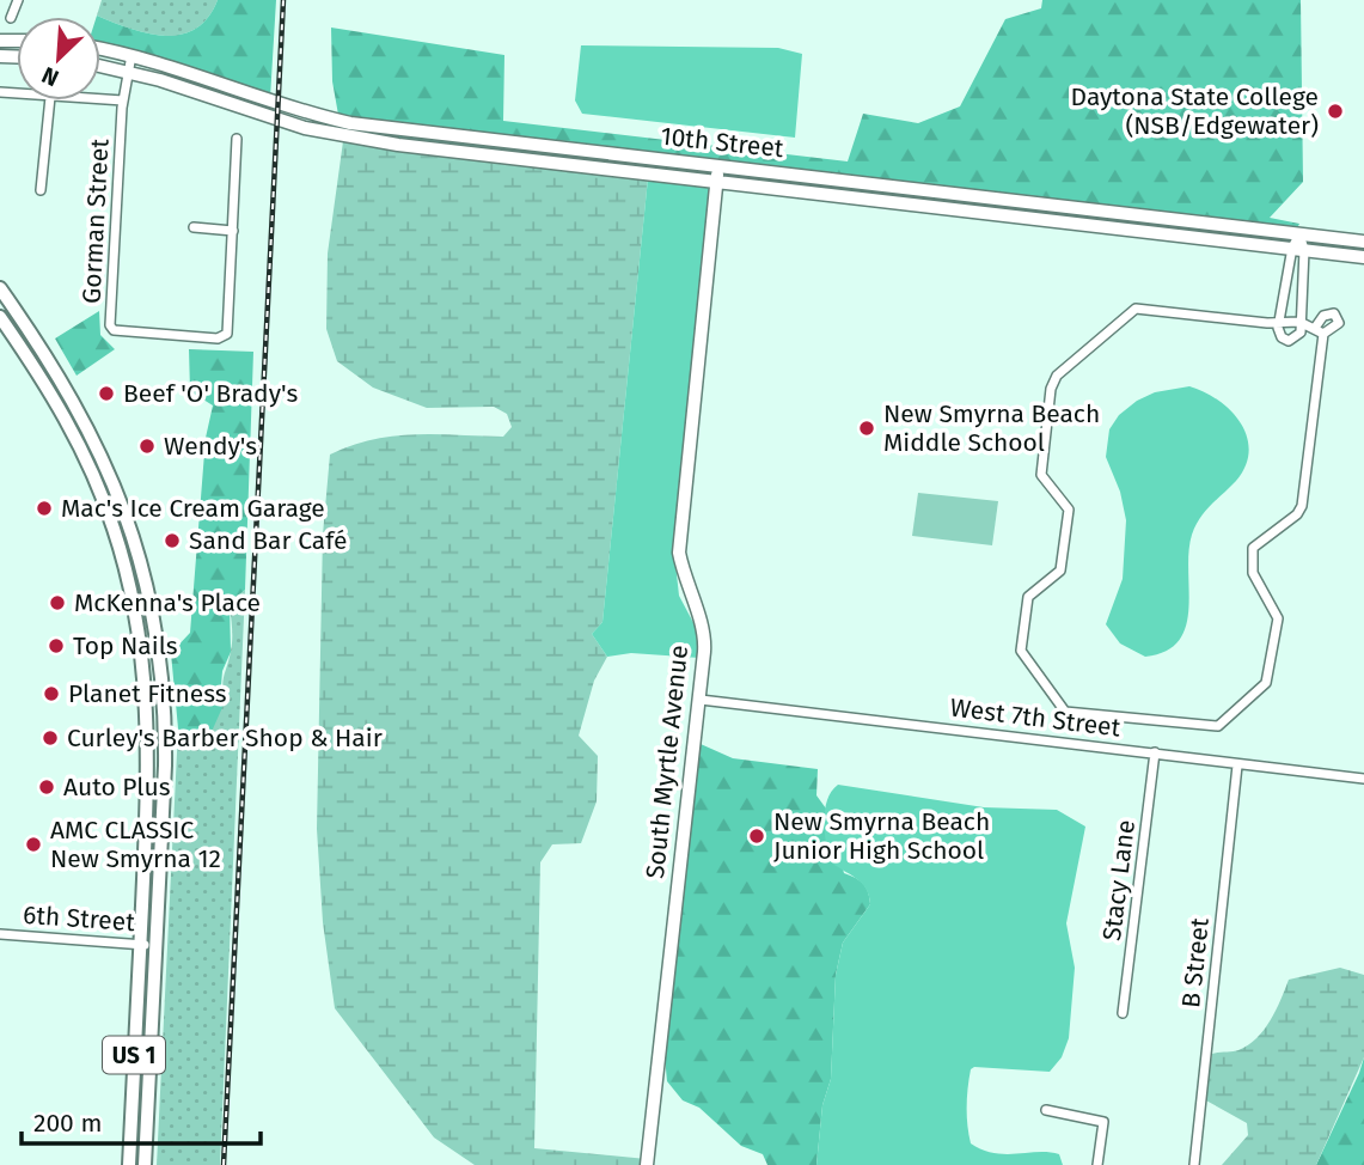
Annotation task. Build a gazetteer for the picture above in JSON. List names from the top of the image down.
{
  "streets": {
    "main road": ["US 1"],
    "street": [
      "10th Street",
      "Gorman Street",
      "West 7th Street",
      "South Myrtle Avenue",
      "Stacy Lane",
      "6th Street",
      "B Street"
    ]
  },
  "crossings": [
    ["10th Street", "Gorman Street"],
    ["10th Street", "South Myrtle Avenue"],
    ["West 7th Street", "South Myrtle Avenue"],
    ["West 7th Street", "Stacy Lane"],
    ["West 7th Street", "B Street"],
    ["6th Street", "US 1"]
  ],
  "places": [
    "Daytona State College (NSB/Edgewater)",
    "Beef 'O' Brady's",
    "New Smyrna Beach Middle School",
    "Wendy's",
    "Mac's Ice Cream Garage",
    "Sand Bar Café",
    "McKenna's Place",
    "Top Nails",
    "Planet Fitness",
    "Curley's Barber Shop & Hair",
    "Auto Plus",
    "New Smyrna Beach Junior High School",
    "AMC CLASSIC New Smyrna 12"
  ],
  "scale_bar": "200 m",
  "north": "bottom left"
}
